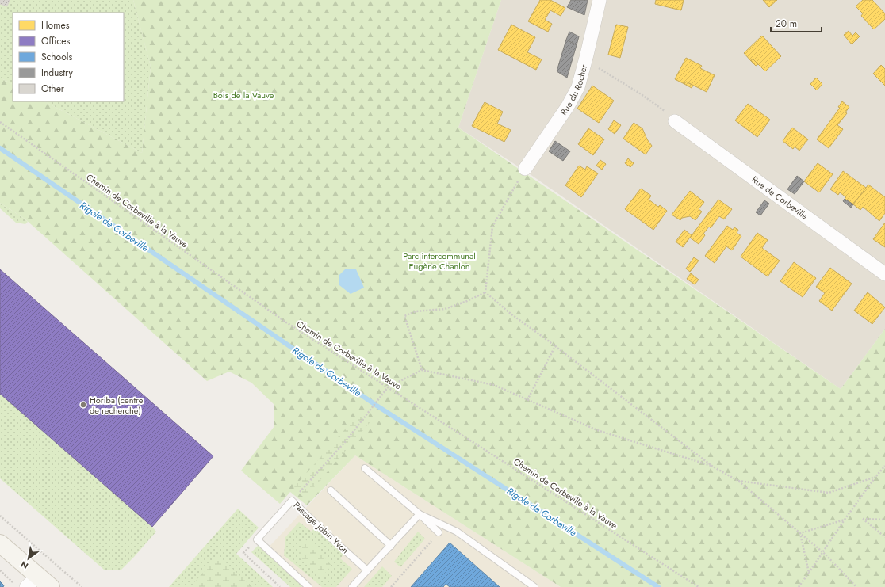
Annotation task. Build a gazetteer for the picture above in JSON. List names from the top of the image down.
{
  "streets": {
    "street": ["Rue du Rocher", "Rue de Corbeville"],
    "lane": ["Passage Jobin Yvon"],
    "path": ["Chemin de Corbeville à la Vauve"]
  },
  "water": ["Rigole de Corbeville"],
  "parks": ["Bois de la Vauve", "Parc intercommunal Eugène Chanlon"],
  "places": ["Horiba (centre de recherche)"],
  "legend": [
    "Homes",
    "Offices",
    "Schools",
    "Industry",
    "Other"
  ],
  "scale_bar": "20 m",
  "north": "bottom left"
}
